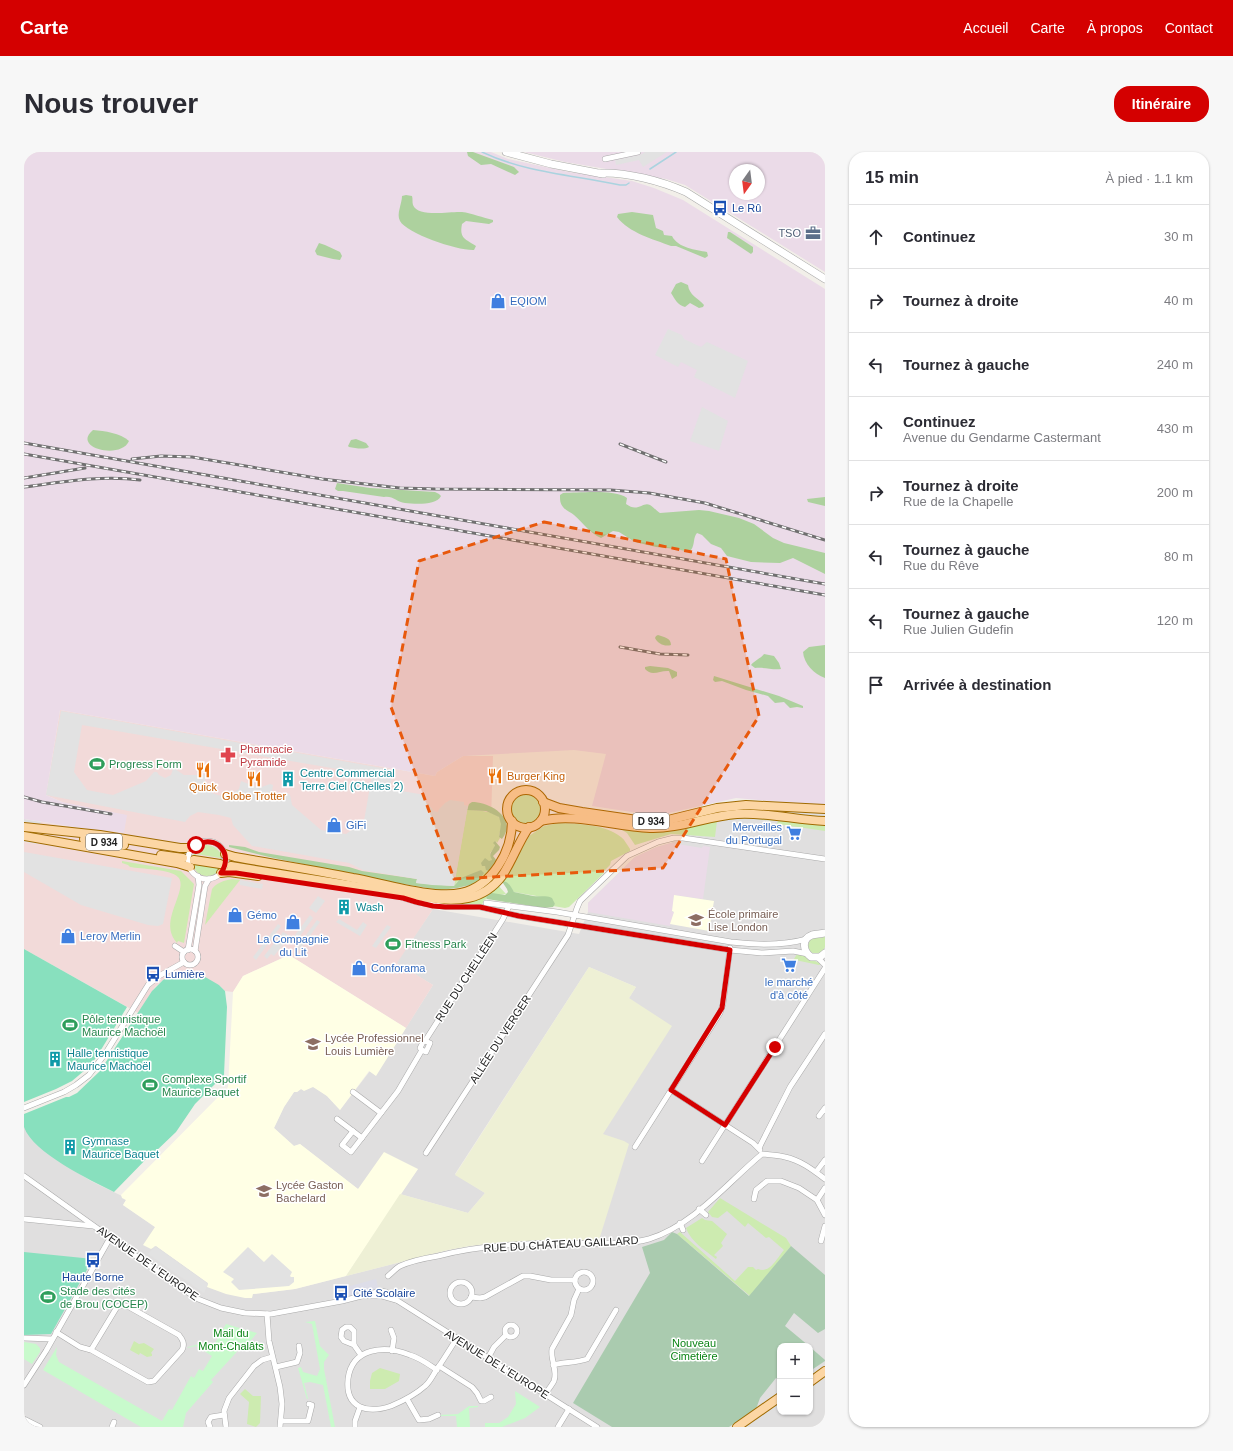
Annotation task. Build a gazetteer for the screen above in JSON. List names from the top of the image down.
{
  "streets": {
    "main road": ["D 934"],
    "street": [
      "RUE DU CHELLÉEN",
      "ALLÉE DU VERGER",
      "RUE DU CHÂTEAU GAILLARD",
      "AVENUE DE L'EUROPE"
    ]
  },
  "parks": ["Mail du Mont-Chalâts", "Nouveau Cimetière"],
  "places": {
    "bus stop": [
      "Le Rû",
      "Lumière",
      "Haute Borne",
      "Cité Scolaire"
    ],
    "office": ["TSO"],
    "shop": [
      "EQIOM",
      "GiFi",
      "Gémo",
      "La Compagnie du Lit",
      "Leroy Merlin",
      "Conforama"
    ],
    "pharmacy": ["Pharmacie Pyramide"],
    "sports": [
      "Progress Form",
      "Fitness Park",
      "Pôle tennistique Maurice Machoël",
      "Complexe Sportif Maurice Baquet",
      "Stade des cités de Brou (COCEP)"
    ],
    "restaurant": ["Quick", "Burger King", "Globe Trotter"],
    "building": [
      "Centre Commercial Terre Ciel (Chelles 2)",
      "Wash",
      "Halle tennistique Maurice Machoël",
      "Gymnase Maurice Baquet"
    ],
    "supermarket": ["Merveilles du Portugal", "le marché d'à côté"],
    "school or university": ["École primaire Lise London", "Lycée Professionnel Louis Lumière", "Lycée Gaston Bachelard"]
  },
  "north": "bottom",
  "page": {
    "header": "Carte",
    "nav": [
      "Accueil",
      "Carte",
      "À propos",
      "Contact"
    ],
    "buttons": "Itinéraire",
    "title": "Nous trouver",
    "heading": ["15 min", "À pied · 1.1 km"],
    "list": [
      ["Continuez", "30 m"],
      ["Tournez à droite", "40 m"],
      ["Tournez à gauche", "240 m"],
      ["Continuez", "Avenue du Gendarme Castermant", "430 m"],
      ["Tournez à droite", "Rue de la Chapelle", "200 m"],
      ["Tournez à gauche", "Rue du Rêve", "80 m"],
      ["Tournez à gauche", "Rue Julien Gudefin", "120 m"],
      "Arrivée à destination"
    ],
    "map_buttons": ["+", "−"]
  }
}
